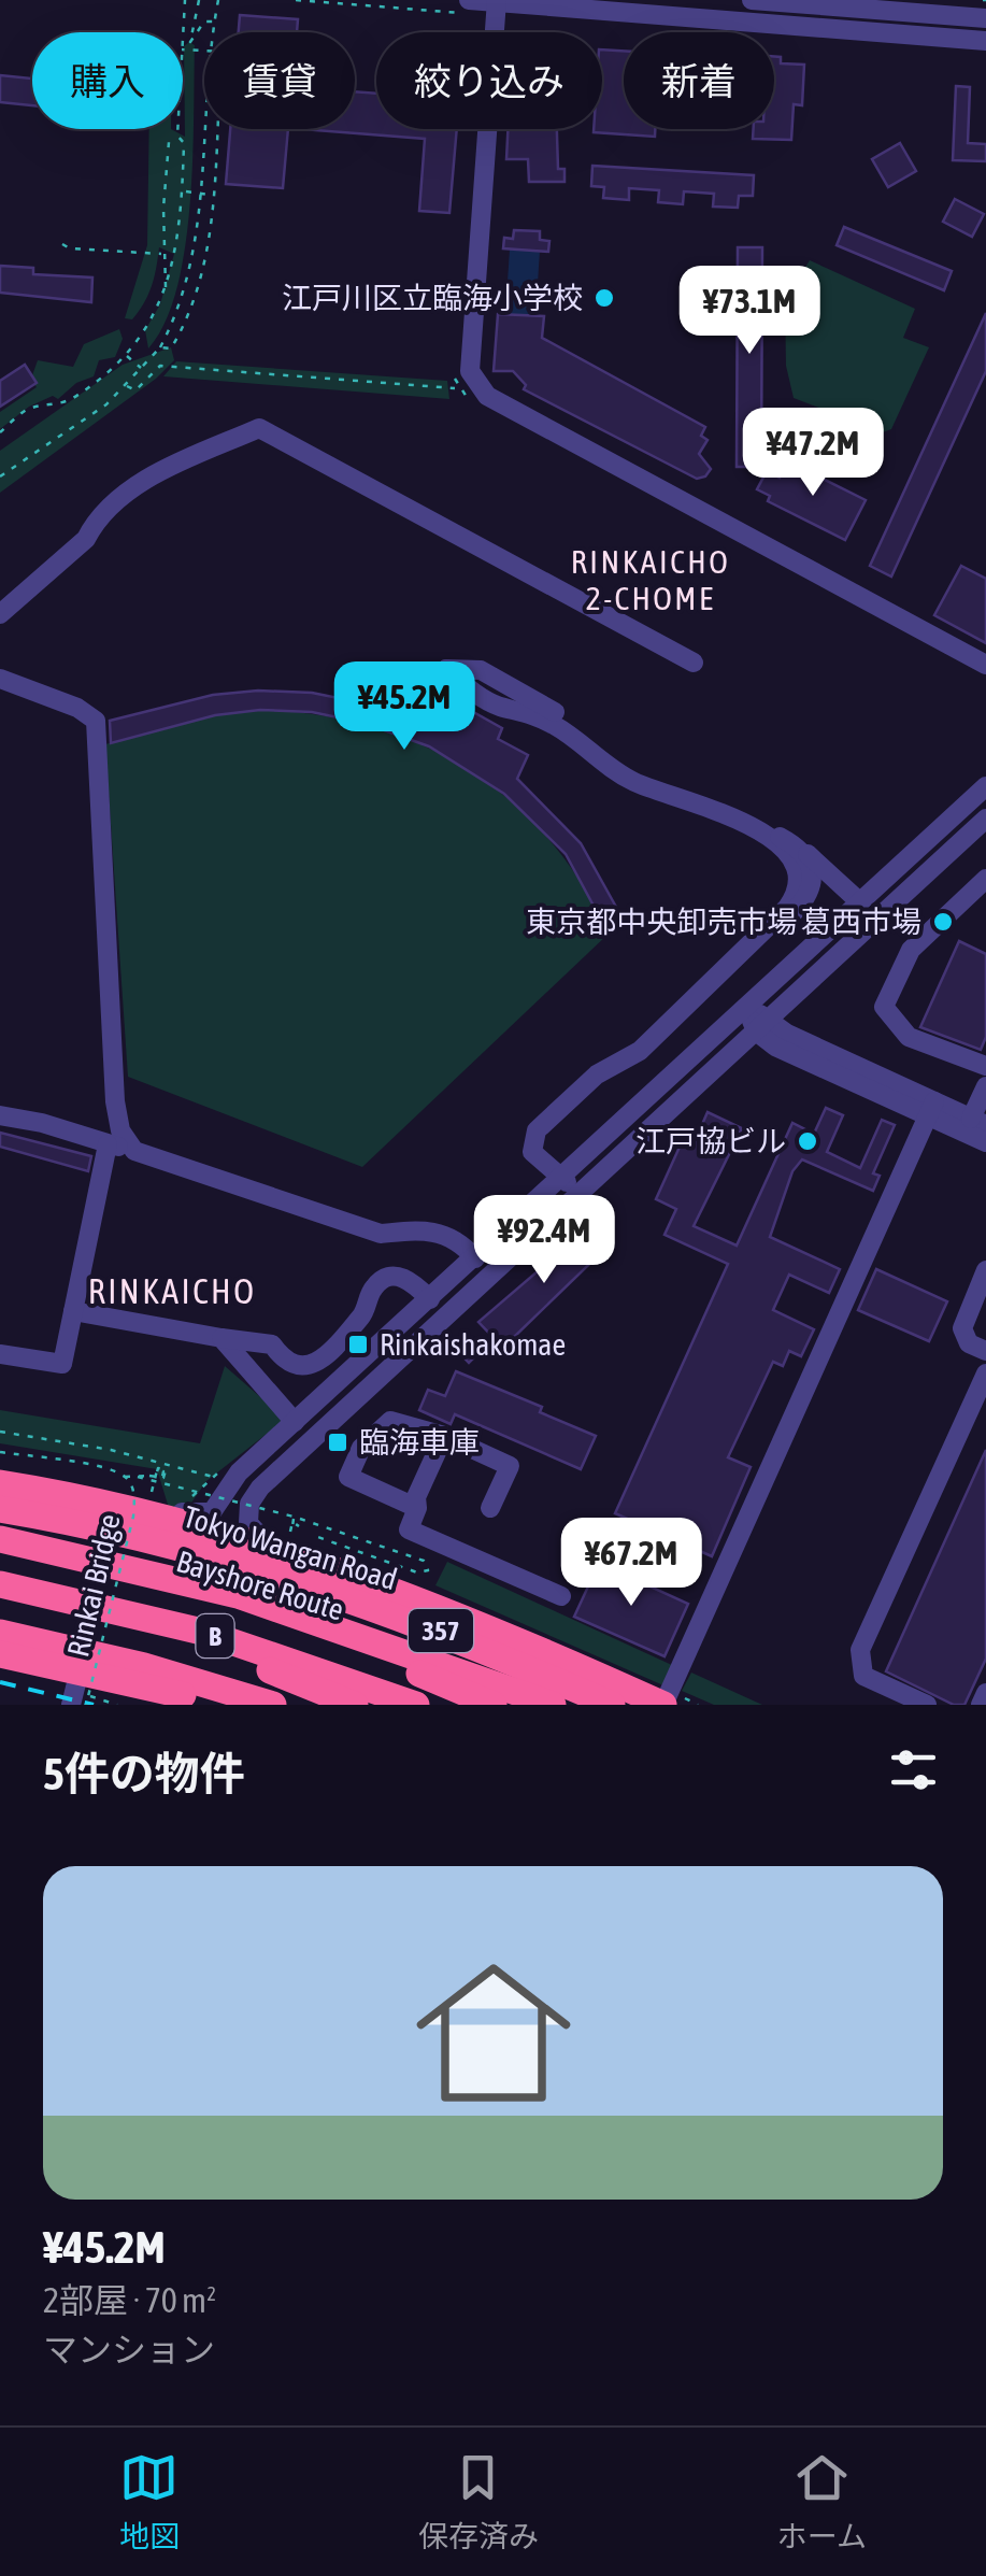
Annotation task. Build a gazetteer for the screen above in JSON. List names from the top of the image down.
{
  "streets": {
    "highway": [
      "Tokyo Wangan Road",
      "Bayshore Route",
      "357",
      "B"
    ],
    "path": ["Rinkai Bridge"]
  },
  "districts": ["RINKAICHO 2-CHOME", "RINKAICHO"],
  "places": {
    "other": ["江戸川区立臨海小学校", "東京都中央卸売市場 葛西市場", "江戸協ビル"],
    "transit": ["Rinkaishakomae", "臨海車庫"]
  },
  "page": {
    "chip": [
      "購入",
      "賃貸",
      "絞り込み",
      "新着"
    ],
    "price": [
      "¥73.1M",
      "¥47.2M",
      "¥45.2M",
      "¥92.4M",
      "¥67.2M"
    ],
    "heading": "5件の物件",
    "list": [
      {
        "name": "¥45.2M",
        "note": "2部屋 · 70 m² · マンション"
      }
    ],
    "tabs": ["地図", "保存済み", "ホーム"]
  }
}
